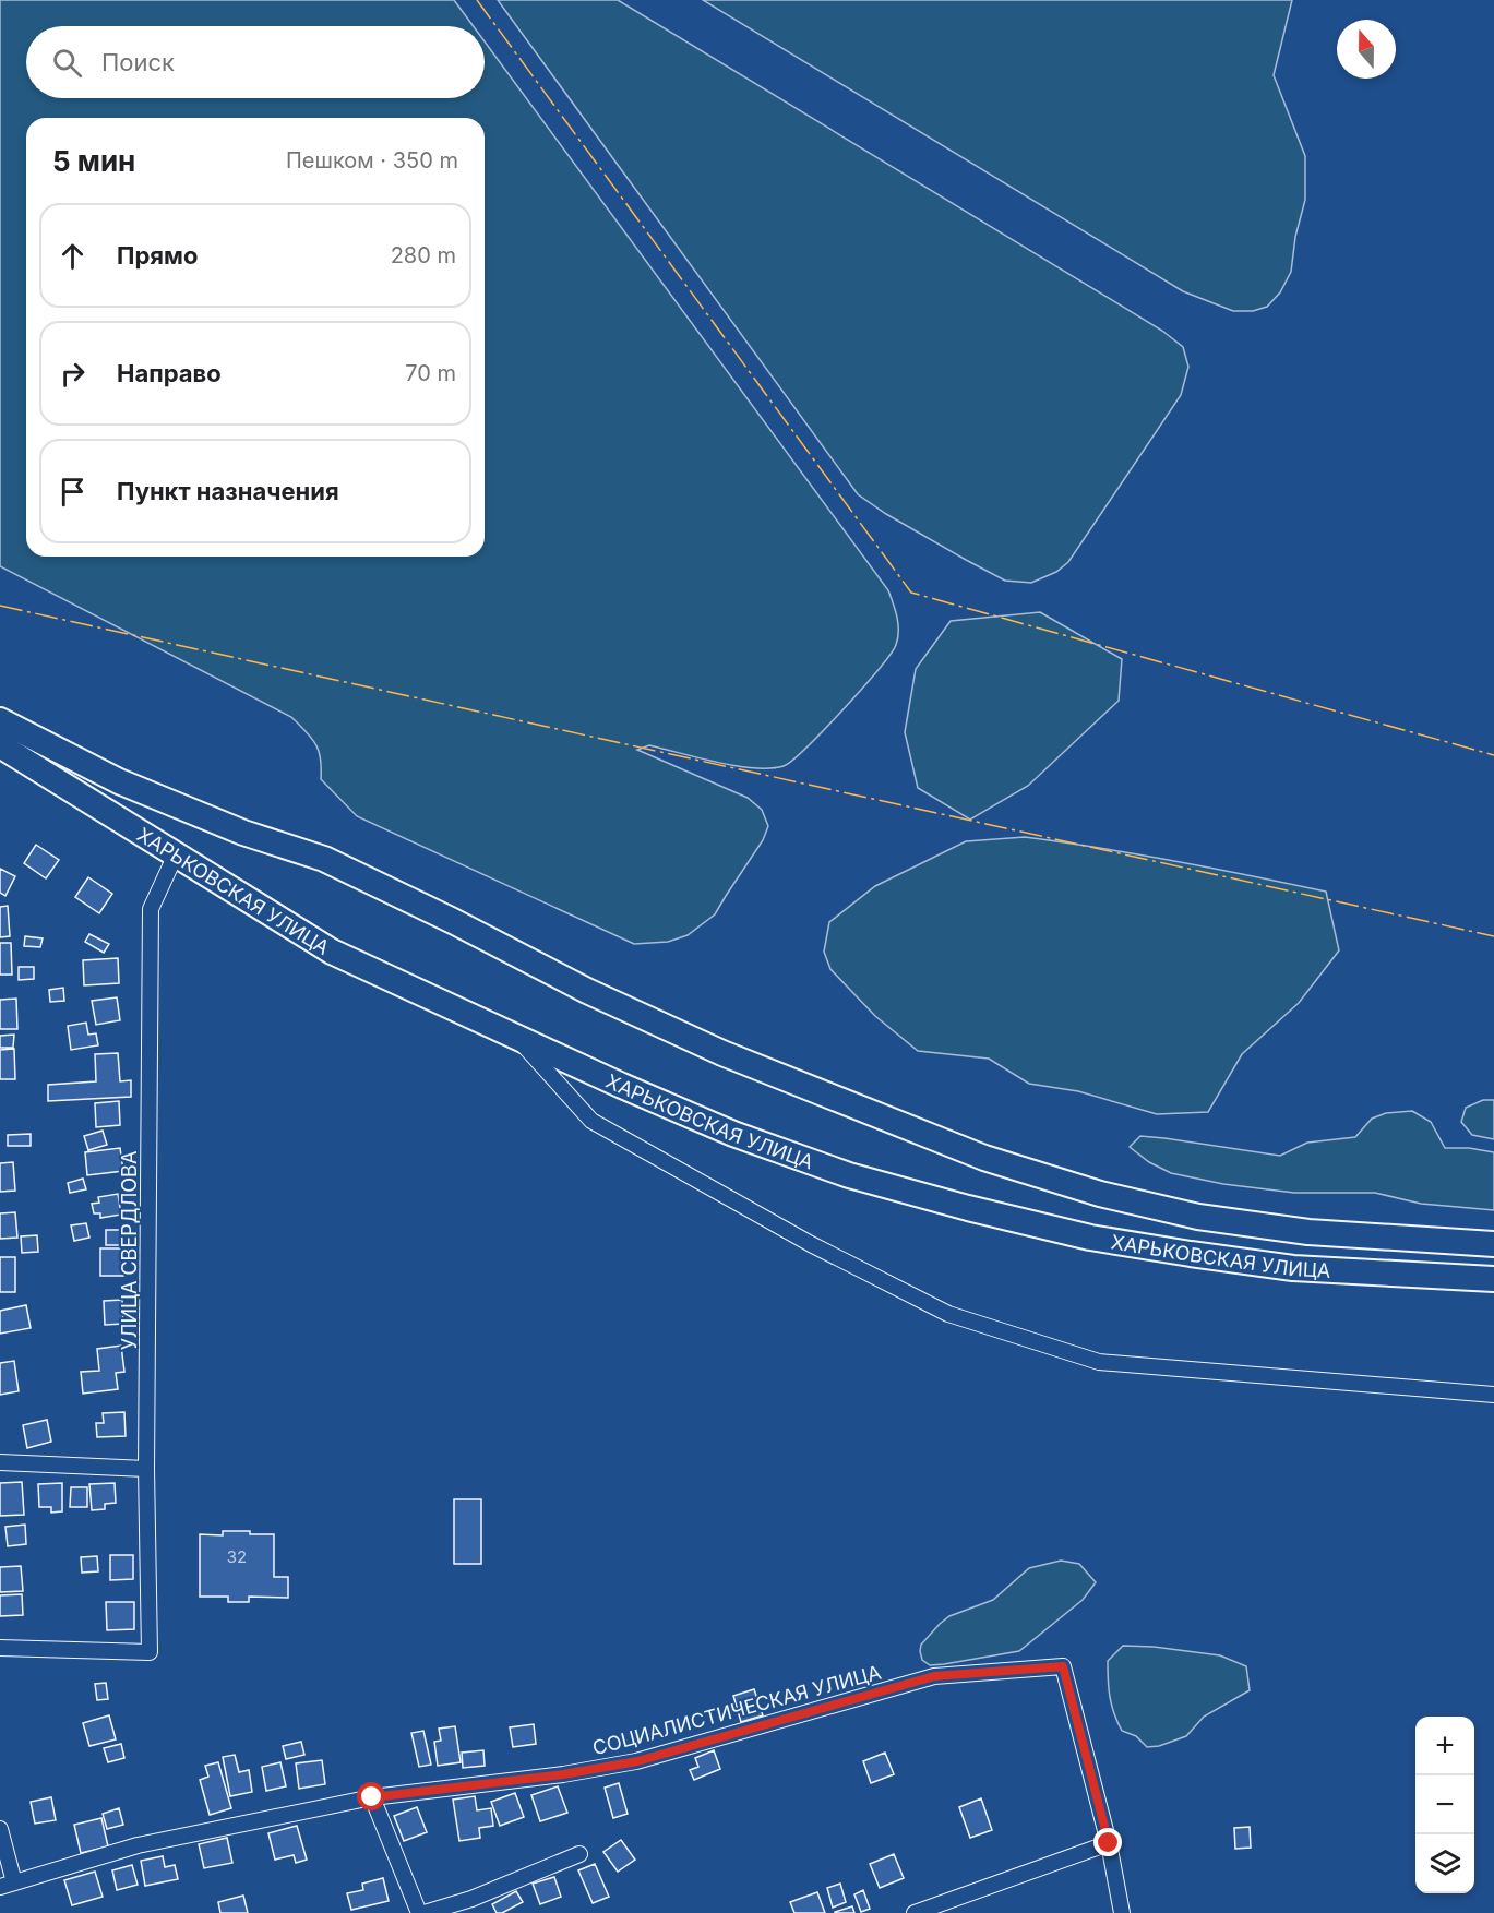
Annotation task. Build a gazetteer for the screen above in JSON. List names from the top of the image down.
{
  "streets": {
    "highway": ["ХАРЬКОВСКАЯ УЛИЦА"],
    "street": ["УЛИЦА СВЕРДЛОВА", "СОЦИАЛИСТИЧЕСКАЯ УЛИЦА"]
  },
  "crossings": [
    ["ХАРЬКОВСКАЯ УЛИЦА", "УЛИЦА СВЕРДЛОВА"]
  ],
  "house_numbers": ["32"],
  "north": "top",
  "page": {
    "search": "Поиск",
    "heading": ["5 мин", "Пешком · 350 m"],
    "list": [
      ["Прямо", "280 m"],
      ["Направо", "70 m"],
      "Пункт назначения"
    ],
    "map_buttons": ["+", "−"]
  }
}
